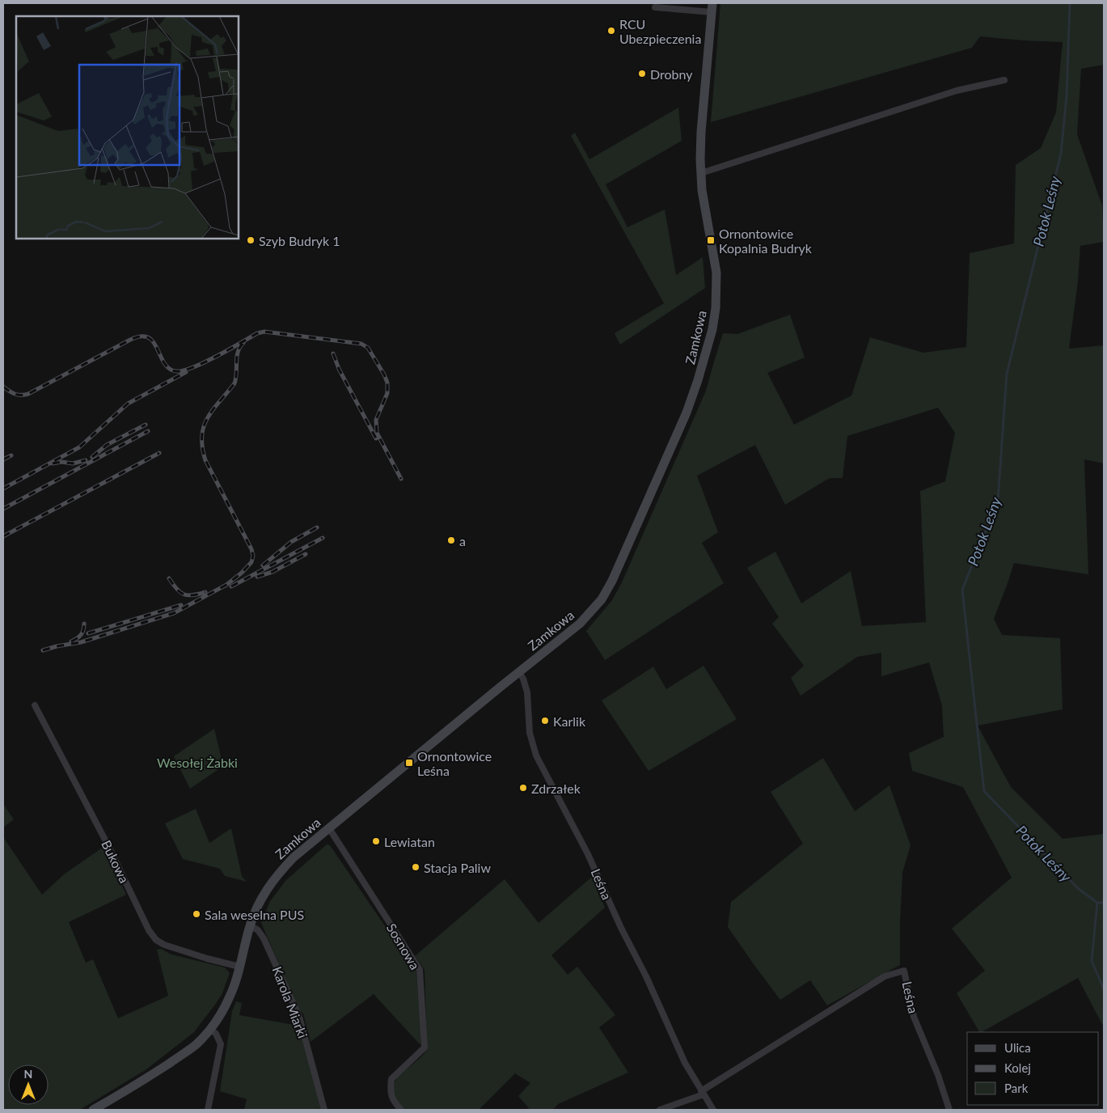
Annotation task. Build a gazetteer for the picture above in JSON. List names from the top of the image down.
{
  "streets": {
    "street": [
      "Zamkowa",
      "Bukowa",
      "Leśna",
      "Sosnowa",
      "Karola Miarki"
    ]
  },
  "crossings": [
    ["Zamkowa", "Bukowa"],
    ["Zamkowa", "Leśna"],
    ["Zamkowa", "Sosnowa"],
    ["Zamkowa", "Karola Miarki"]
  ],
  "water": ["Potok Leśny"],
  "parks": ["Wesołej Żabki"],
  "places": {
    "other": [
      "RCU Ubezpieczenia",
      "Drobny",
      "Szyb Budryk 1",
      "a",
      "Karlik",
      "Zdrzałek",
      "Lewiatan",
      "Stacja Paliw",
      "Sala weselna PUS"
    ],
    "transit": ["Ornontowice Kopalnia Budryk", "Ornontowice Leśna"]
  },
  "legend": ["Ulica", "Kolej", "Park"],
  "north": "top"
}
